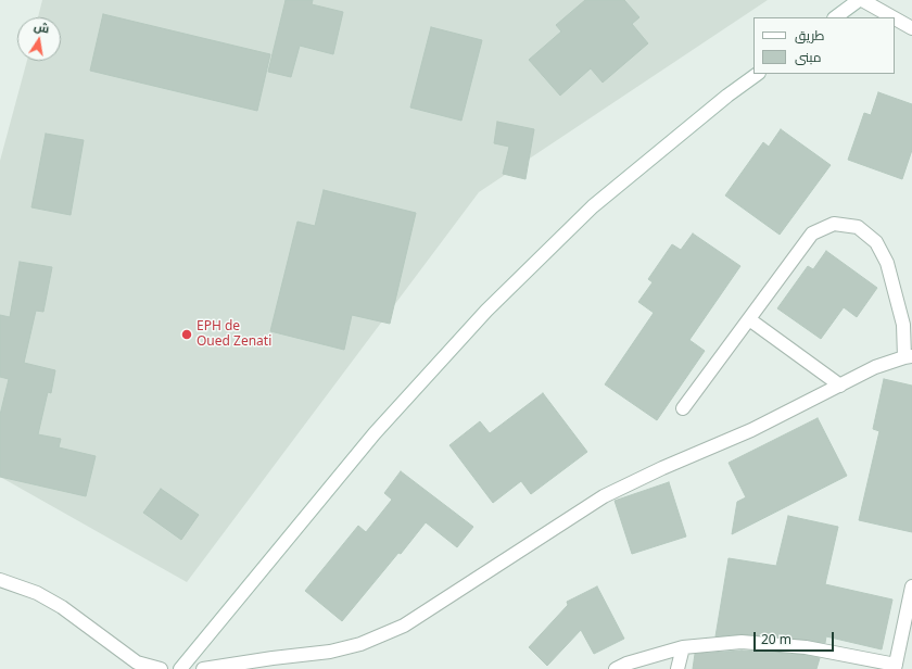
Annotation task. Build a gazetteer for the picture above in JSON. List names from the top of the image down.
{
  "places": ["EPH de Oued Zenati"],
  "legend": ["طريق", "مبنى"],
  "scale_bar": "20 m",
  "north": "top"
}
